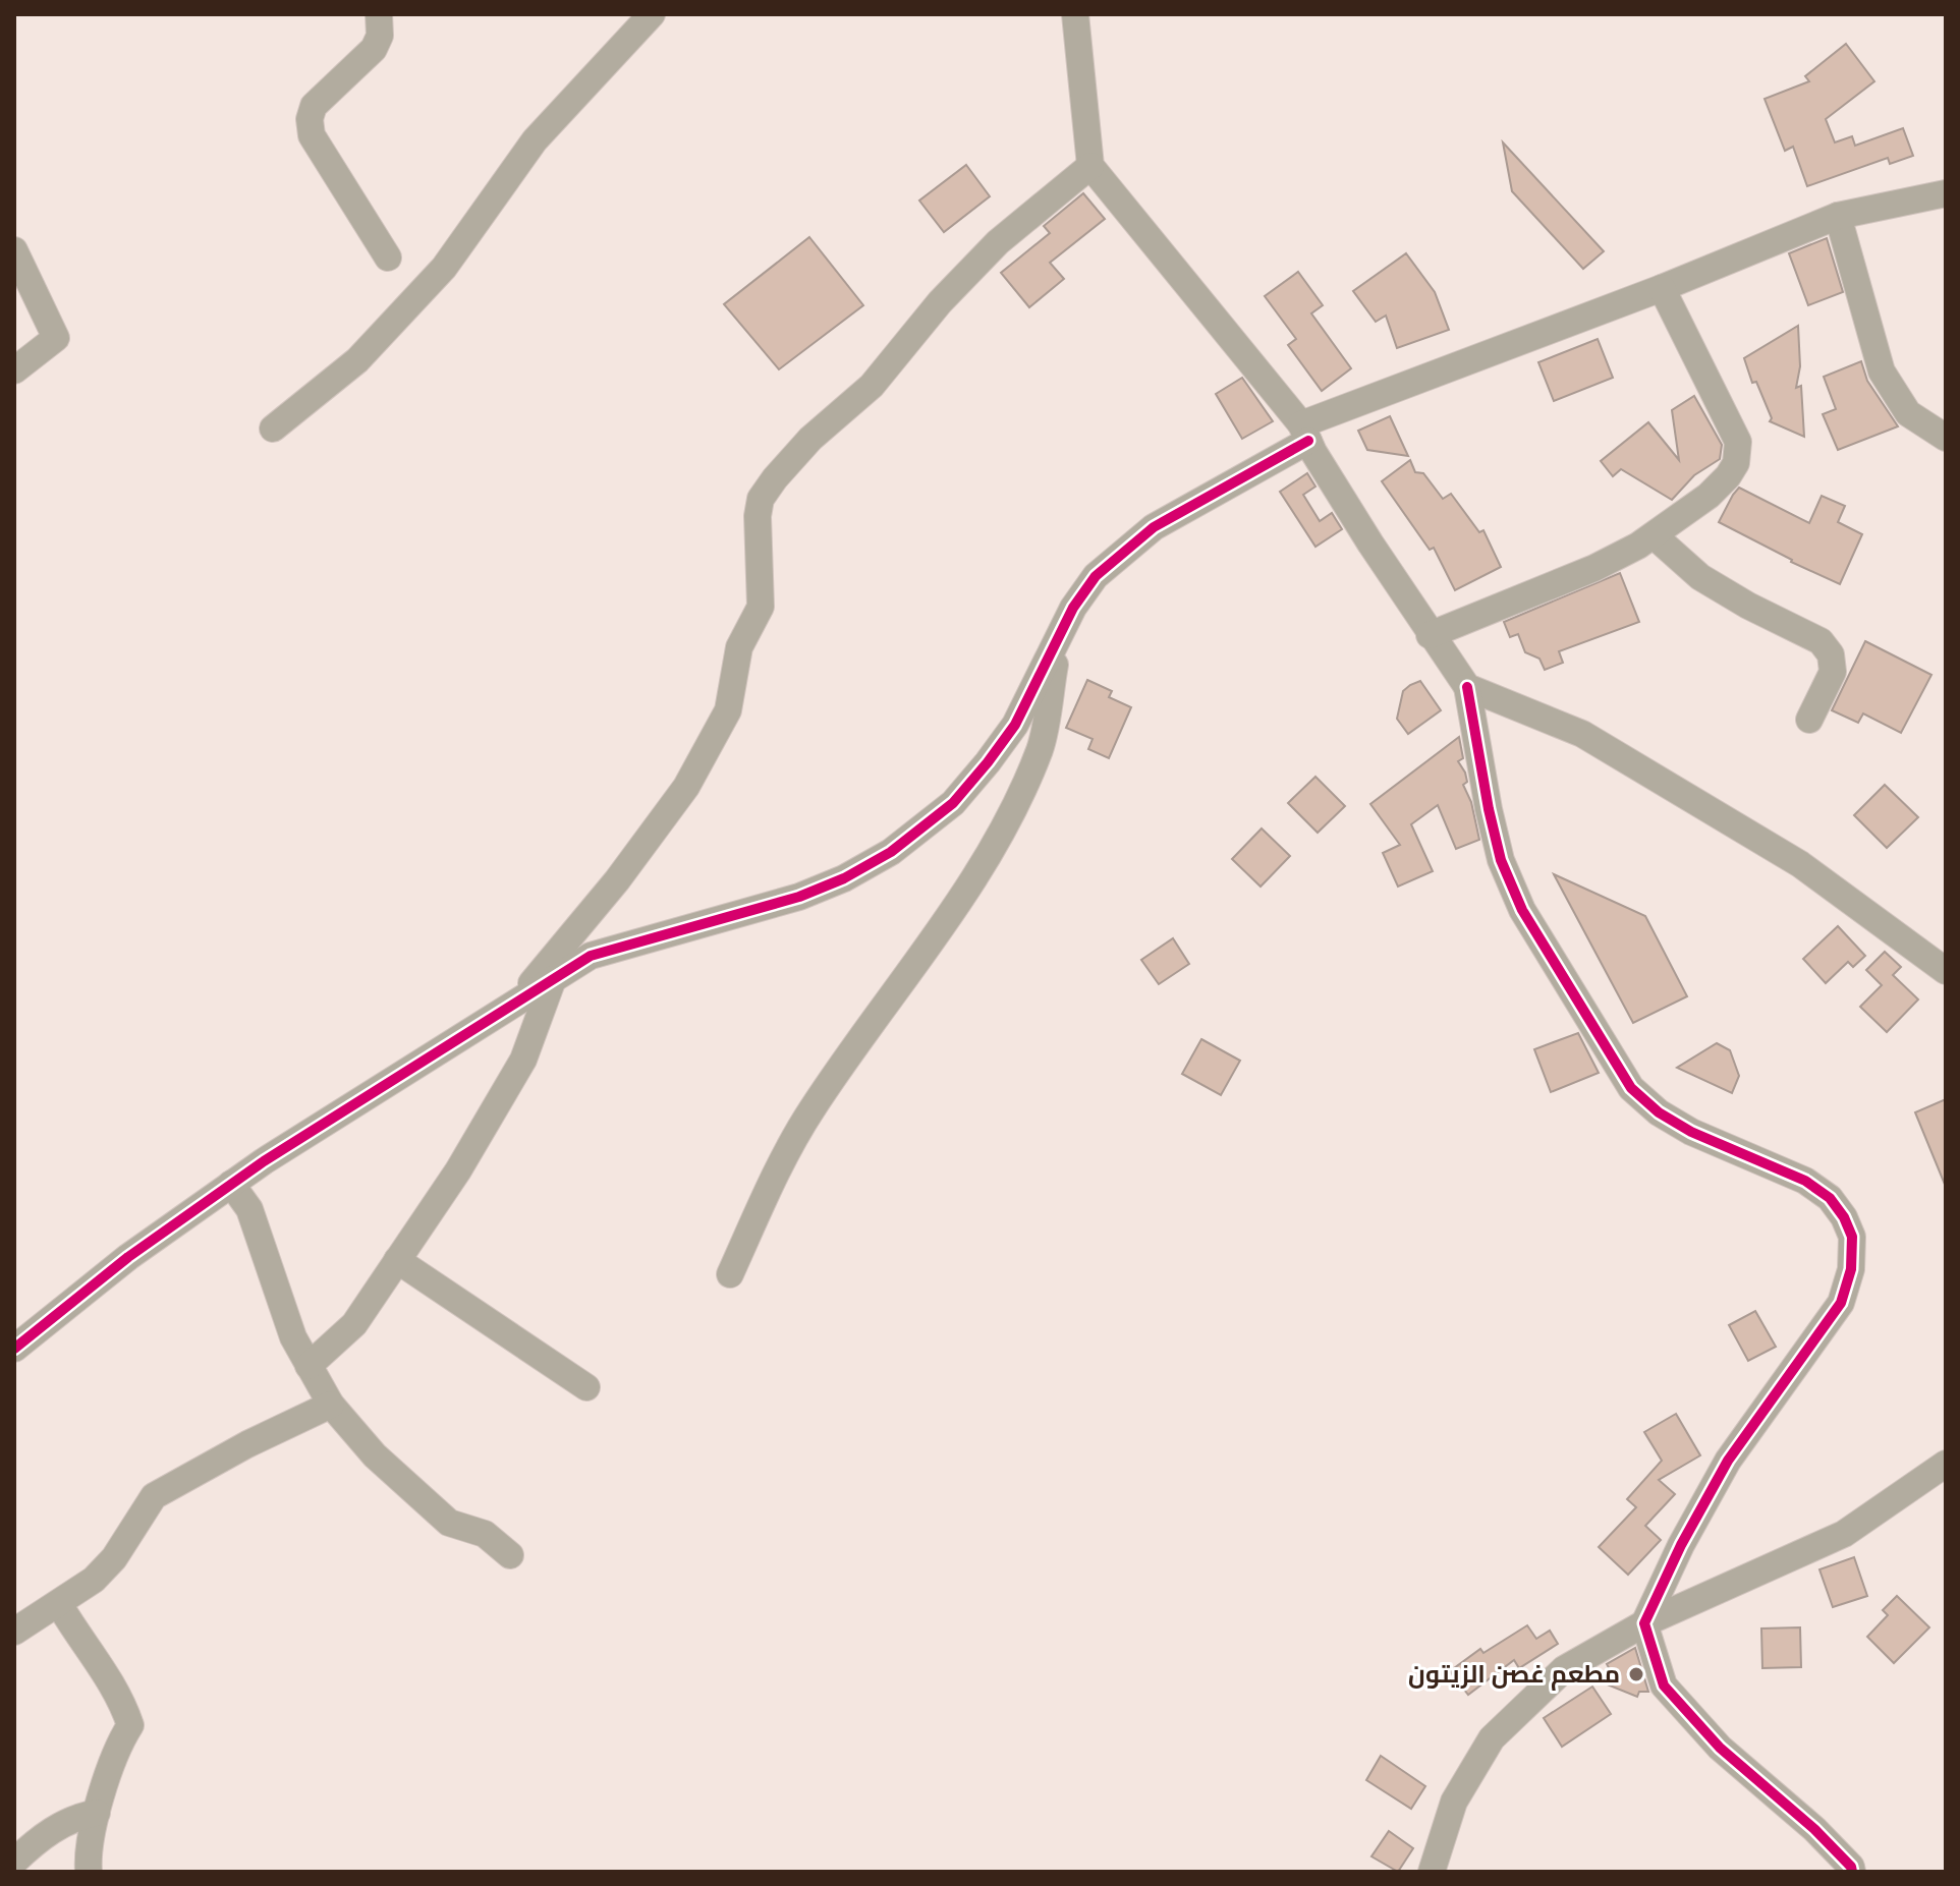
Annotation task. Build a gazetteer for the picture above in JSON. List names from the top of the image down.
{
  "places": ["مطعم غصن الزيتون"]
}
